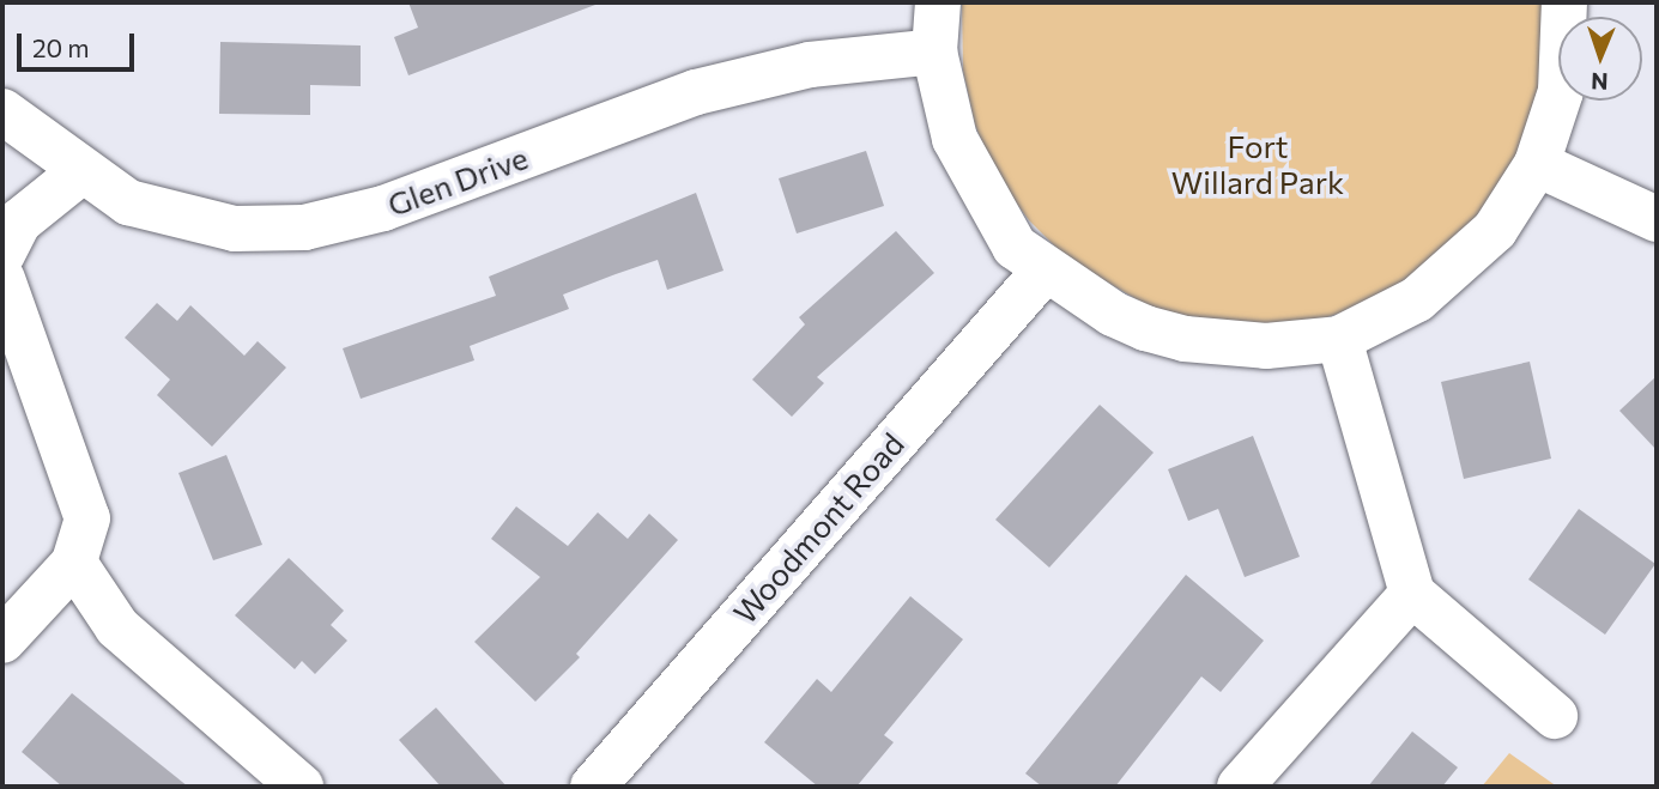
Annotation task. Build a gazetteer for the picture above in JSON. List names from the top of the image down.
{
  "streets": {
    "street": ["Glen Drive", "Woodmont Road"]
  },
  "parks": ["Fort Willard Park"],
  "scale_bar": "20 m",
  "north": "bottom"
}
